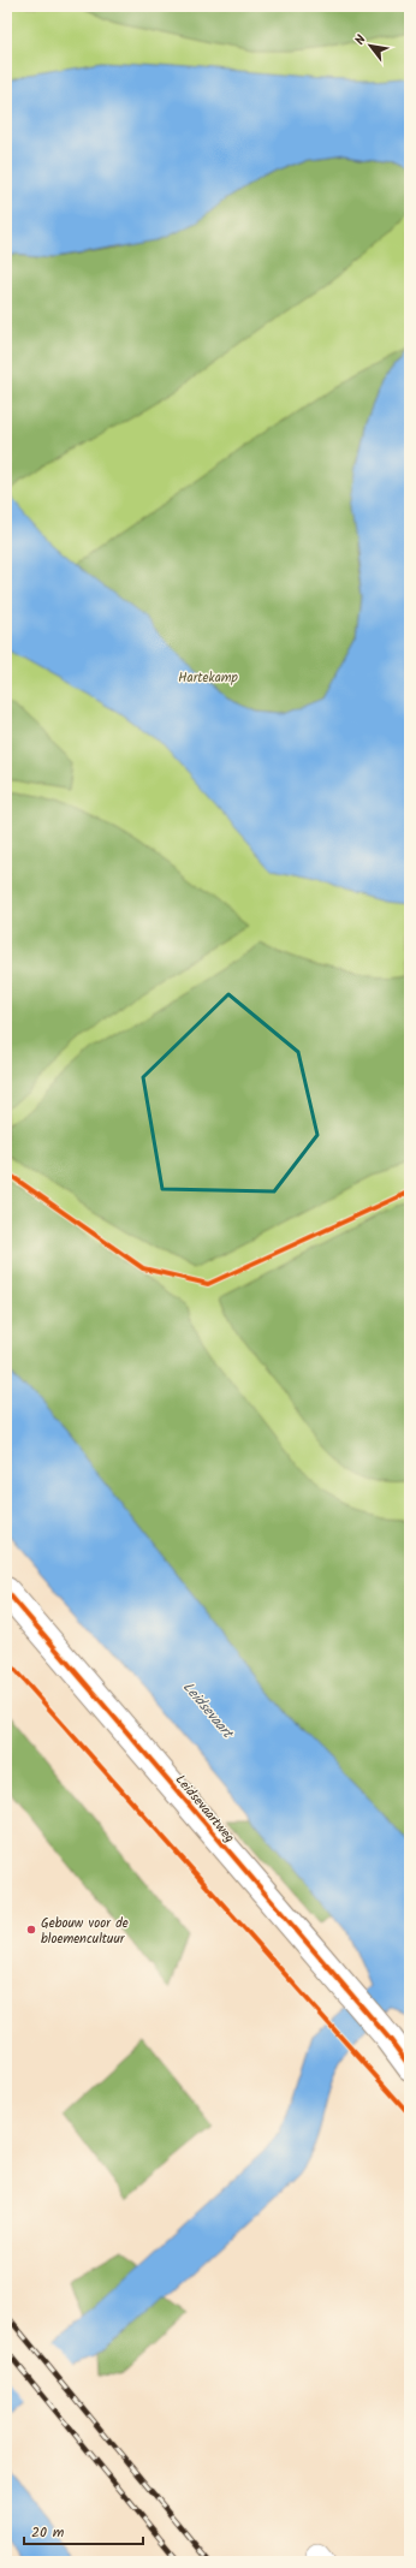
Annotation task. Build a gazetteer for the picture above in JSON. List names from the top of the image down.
{
  "streets": {
    "street": ["Leidsevaartweg"]
  },
  "water": ["Leidsevaart"],
  "parks": ["Hartekamp"],
  "places": ["Gebouw voor de bloemencultuur"],
  "scale_bar": "20 m",
  "north": "top left"
}
